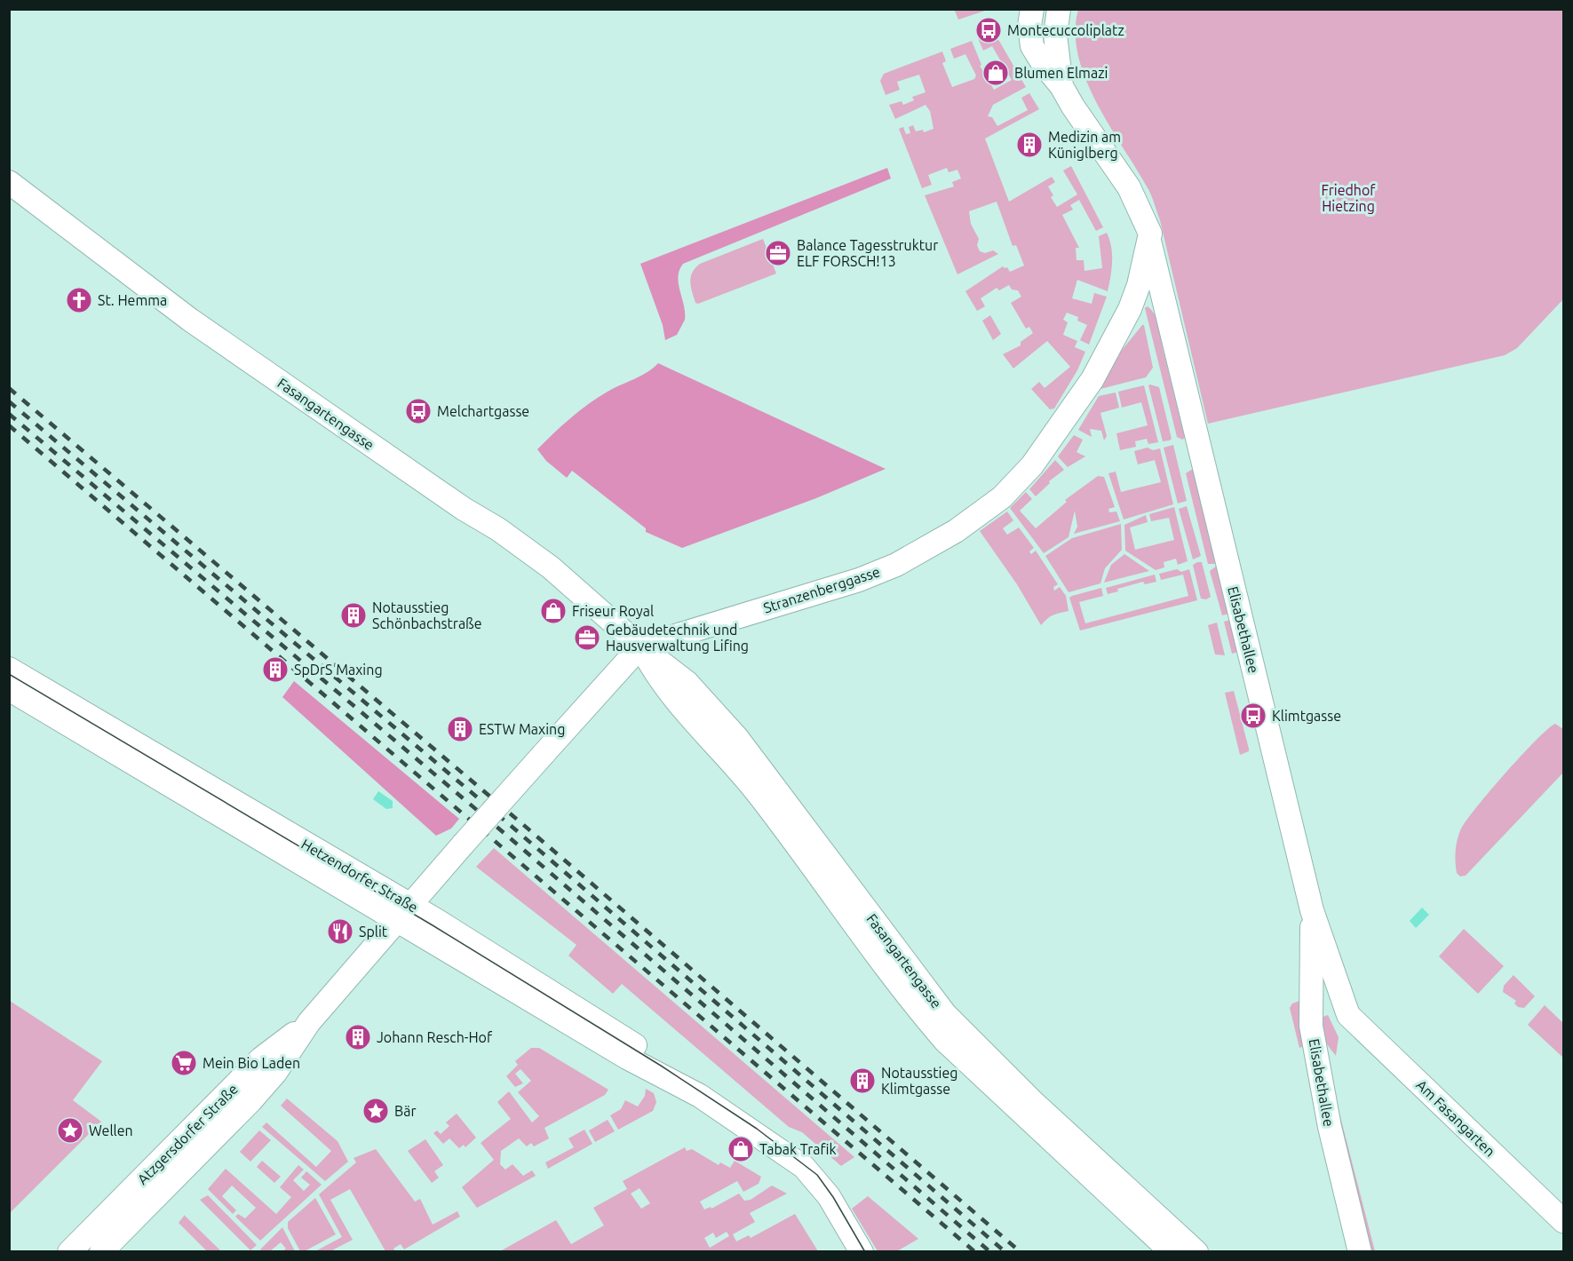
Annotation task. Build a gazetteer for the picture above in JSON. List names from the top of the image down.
{
  "streets": {
    "main road": [
      "Fasangartengasse",
      "Stranzenberggasse",
      "Elisabethallee",
      "Hetzendorfer Straße",
      "Am Fasangarten",
      "Atzgersdorfer Straße"
    ]
  },
  "crossings": [
    ["Fasangartengasse", "Stranzenberggasse"],
    ["Stranzenberggasse", "Elisabethallee"],
    ["Elisabethallee", "Am Fasangarten"],
    ["Hetzendorfer Straße", "Atzgersdorfer Straße"]
  ],
  "parks": ["Friedhof Hietzing"],
  "places": {
    "bus stop": ["Montecuccoliplatz", "Melchartgasse", "Klimtgasse"],
    "shop": ["Blumen Elmazi", "Friseur Royal", "Tabak Trafik"],
    "building": [
      "Medizin am Küniglberg",
      "Notausstieg Schönbachstraße",
      "SpDrS Maxing",
      "ESTW Maxing",
      "Johann Resch-Hof",
      "Notausstieg Klimtgasse"
    ],
    "office": ["Balance Tagesstruktur ELF FORSCH!13", "Gebäudetechnik und Hausverwaltung Lifing"],
    "church": ["St. Hemma"],
    "restaurant": ["Split"],
    "supermarket": ["Mein Bio Laden"],
    "place": ["Bär", "Wellen"]
  }
}
